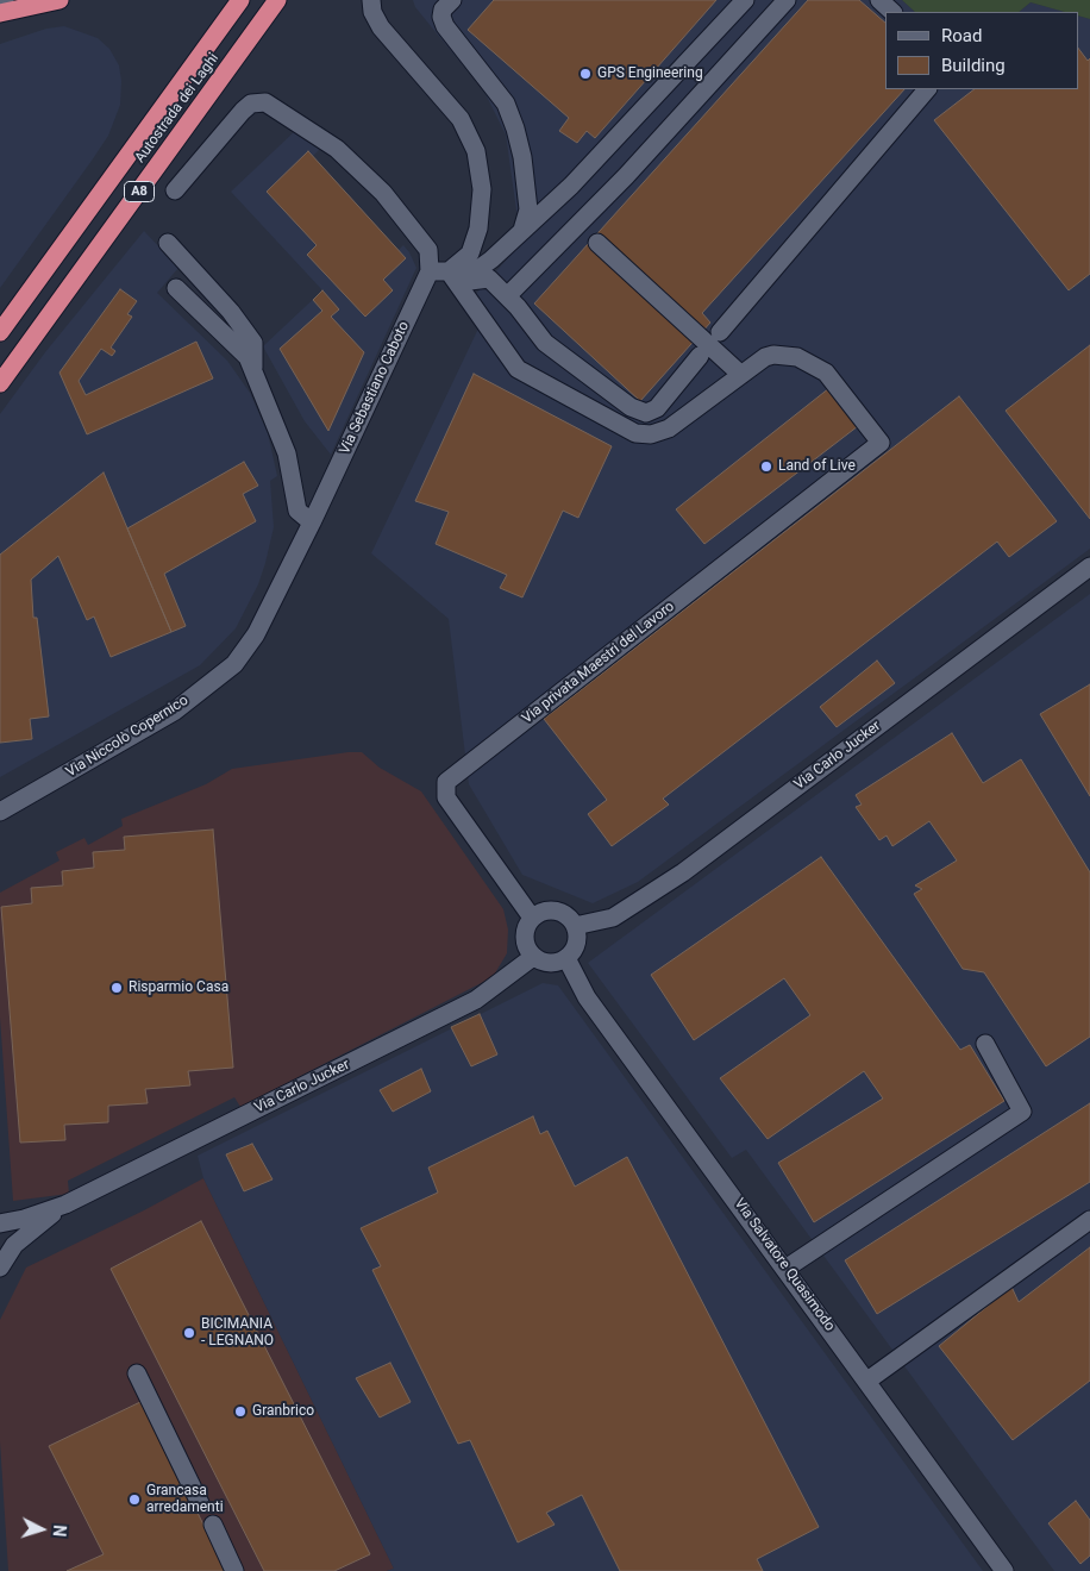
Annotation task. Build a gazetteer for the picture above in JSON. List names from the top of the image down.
{
  "streets": {
    "highway": ["Autostrada dei Laghi", "A8"],
    "street": [
      "Via Sebastiano Caboto",
      "Via privata Maestri del Lavoro",
      "Via Niccolò Copernico",
      "Via Carlo Jucker",
      "Via Salvatore Quasimodo"
    ]
  },
  "crossings": [
    ["Via Sebastiano Caboto", "Via Niccolò Copernico"],
    ["Via privata Maestri del Lavoro", "Via Carlo Jucker"],
    ["Via privata Maestri del Lavoro", "Via Salvatore Quasimodo"],
    ["Via Carlo Jucker", "Via Salvatore Quasimodo"]
  ],
  "places": [
    "GPS Engineering",
    "Land of Live",
    "Risparmio Casa",
    "BICIMANIA - LEGNANO",
    "Granbrico",
    "Grancasa arredamenti"
  ],
  "legend": ["Road", "Building"],
  "north": "right"
}
